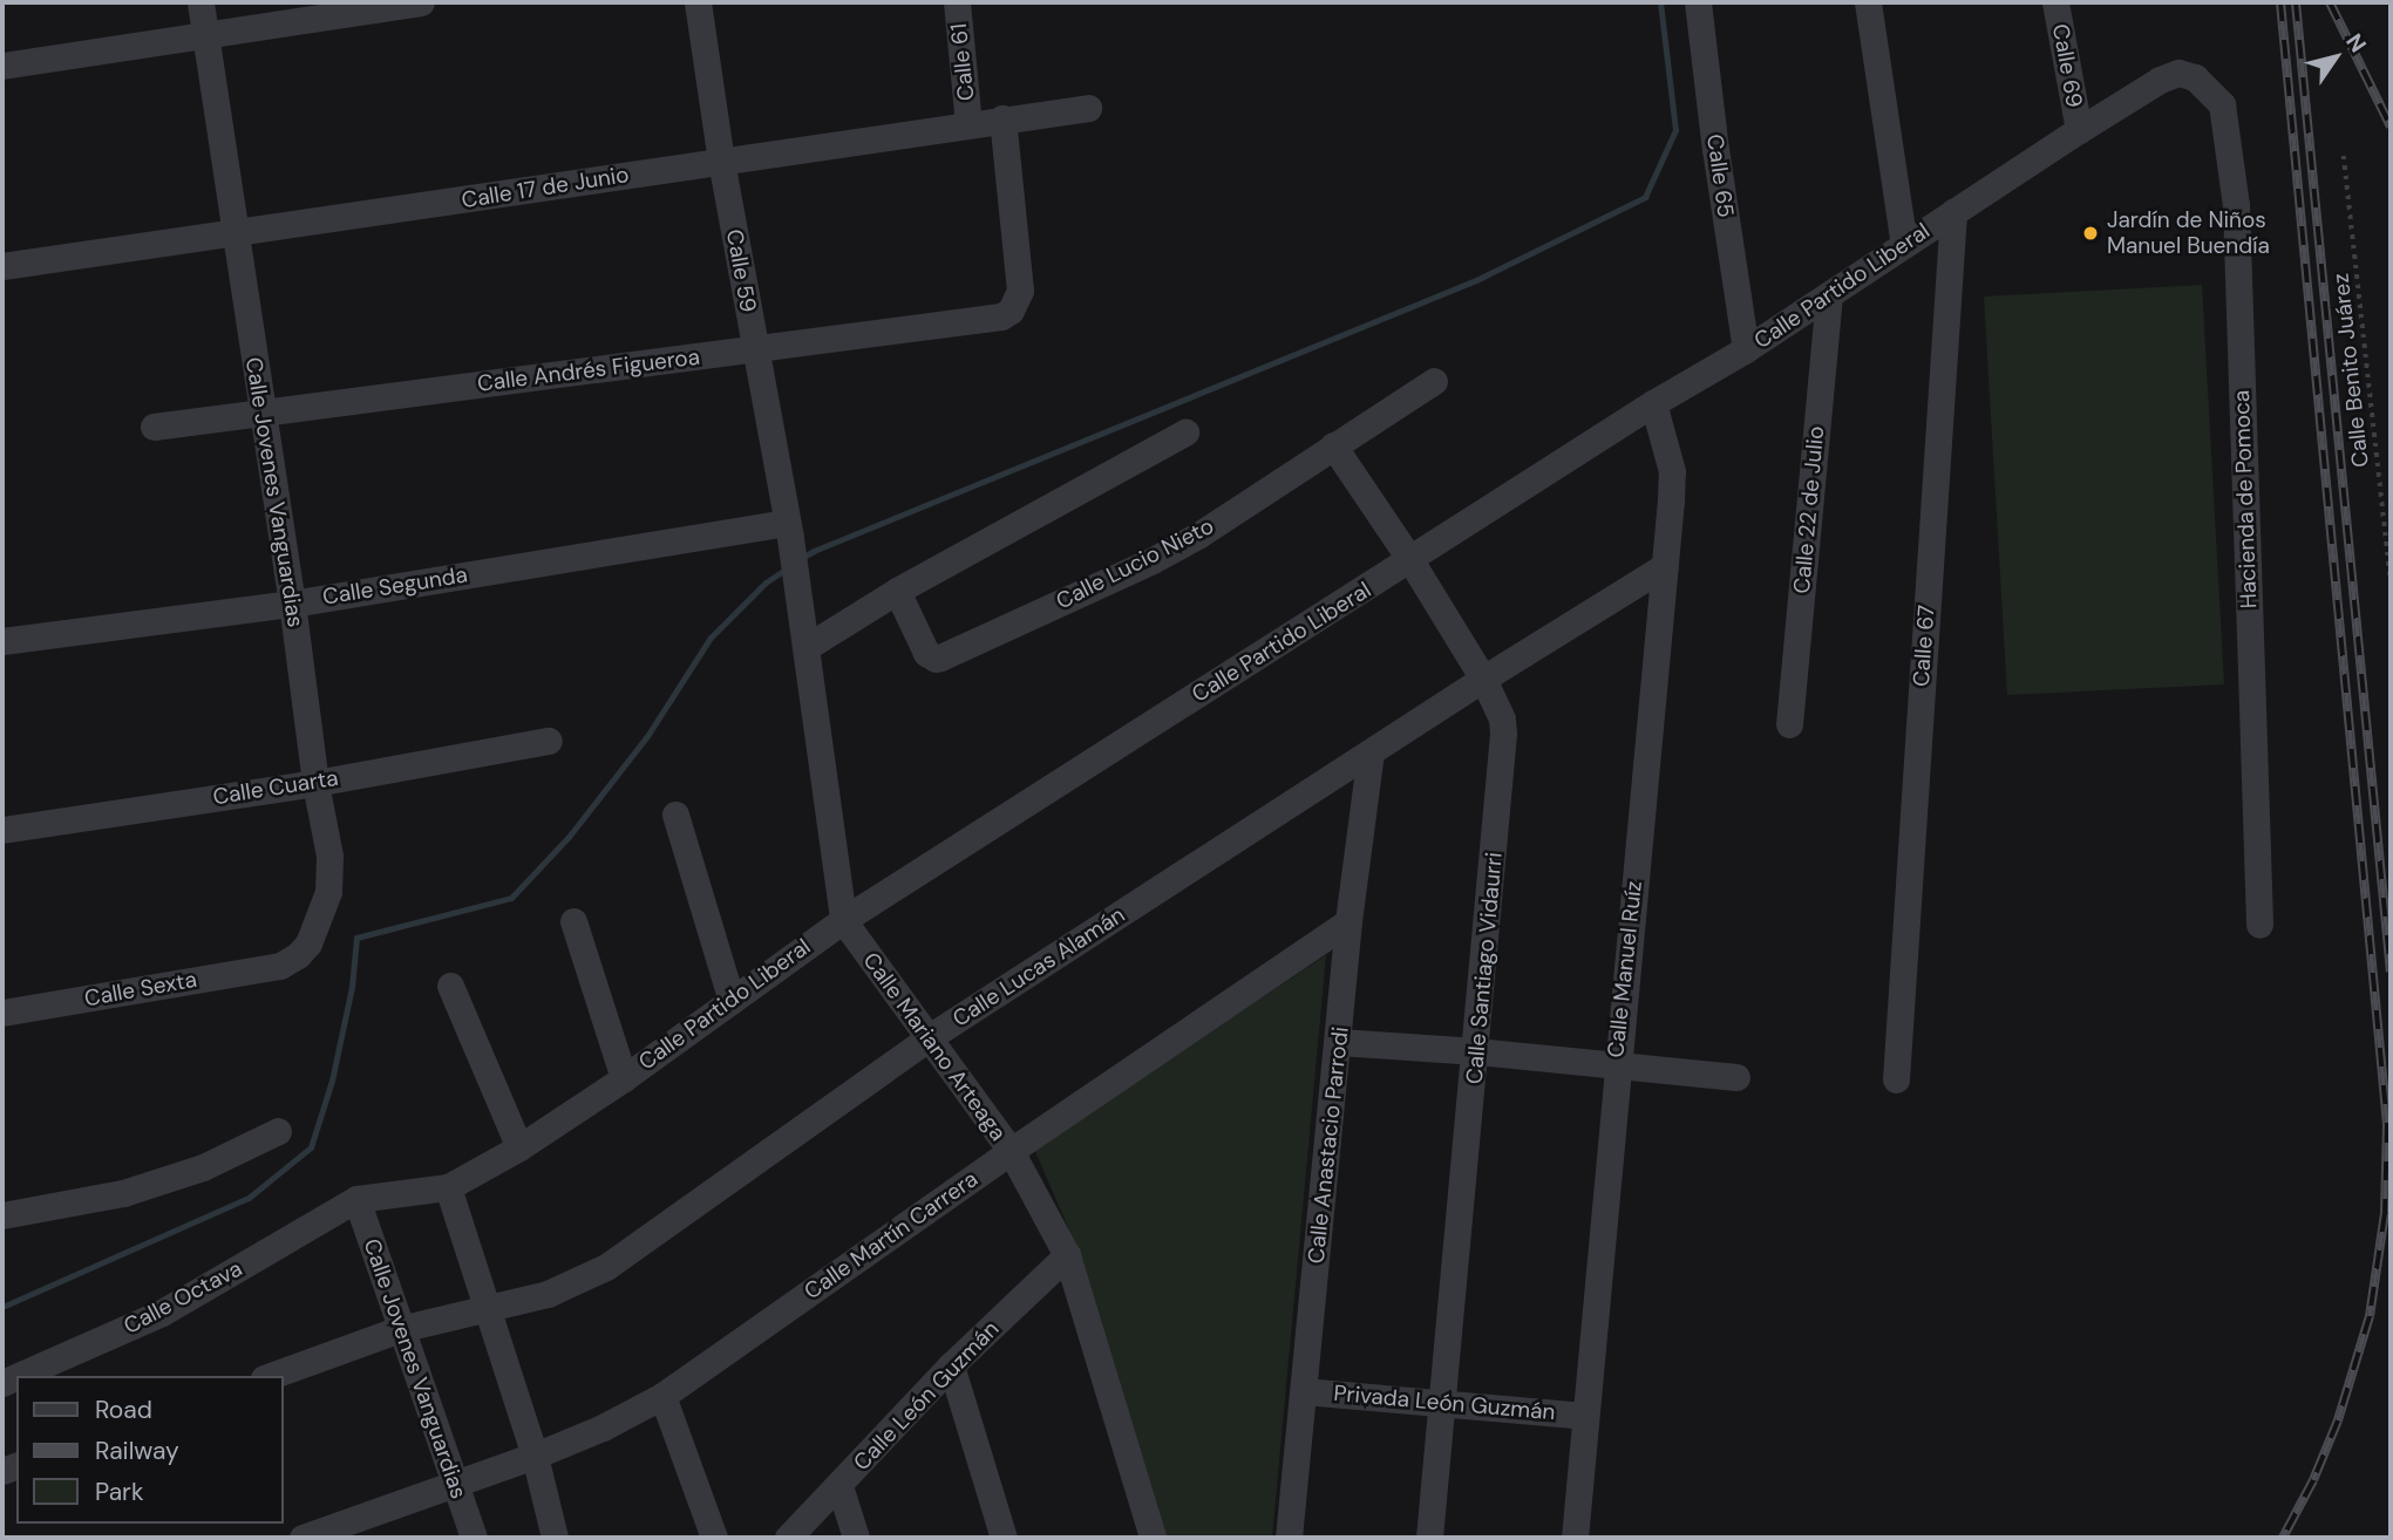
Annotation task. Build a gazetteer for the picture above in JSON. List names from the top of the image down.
{
  "streets": {
    "street": [
      "Calle 61",
      "Calle 69",
      "Calle 65",
      "Calle 17 de Junio",
      "Calle 59",
      "Calle Partido Liberal",
      "Calle Andrés Figueroa",
      "Calle Jovenes Vanguardias",
      "Hacienda de Pomoca",
      "Calle 22 de Julio",
      "Calle Lucio Nieto",
      "Calle Segunda",
      "Calle 67",
      "Calle Cuarta",
      "Calle Lucas Alamán",
      "Calle Santiago Vidaurri",
      "Calle Manuel Ruíz",
      "Calle Sexta",
      "Calle Mariano Arteaga",
      "Calle Anastacio Parrodi",
      "Calle Martín Carrera",
      "Calle Octava",
      "Calle León Guzmán",
      "Privada León Guzmán"
    ],
    "path": ["Calle Benito Juárez"]
  },
  "crossings": [
    ["Calle 61", "Calle 17 de Junio"],
    ["Calle 69", "Calle Partido Liberal"],
    ["Calle 65", "Calle Partido Liberal"],
    ["Calle 17 de Junio", "Calle 59"],
    ["Calle 17 de Junio", "Calle Andrés Figueroa"],
    ["Calle 17 de Junio", "Calle Jovenes Vanguardias"],
    ["Calle 59", "Calle Andrés Figueroa"],
    ["Calle 59", "Calle Segunda"],
    ["Calle 59", "Calle Mariano Arteaga"],
    ["Calle Partido Liberal", "Calle Jovenes Vanguardias"],
    ["Calle Partido Liberal", "Hacienda de Pomoca"],
    ["Calle Partido Liberal", "Calle 22 de Julio"],
    ["Calle Partido Liberal", "Calle 67"],
    ["Calle Partido Liberal", "Calle Santiago Vidaurri"],
    ["Calle Partido Liberal", "Calle Manuel Ruíz"],
    ["Calle Partido Liberal", "Calle Mariano Arteaga"],
    ["Calle Partido Liberal", "Calle Octava"],
    ["Calle Andrés Figueroa", "Calle Jovenes Vanguardias"],
    ["Calle Jovenes Vanguardias", "Calle Segunda"],
    ["Calle Jovenes Vanguardias", "Calle Cuarta"],
    ["Calle Jovenes Vanguardias", "Calle Lucas Alamán"],
    ["Calle Jovenes Vanguardias", "Calle Sexta"],
    ["Calle Jovenes Vanguardias", "Calle Martín Carrera"],
    ["Calle Jovenes Vanguardias", "Calle Octava"],
    ["Calle Lucio Nieto", "Calle Santiago Vidaurri"],
    ["Calle Segunda", "Calle Mariano Arteaga"],
    ["Calle Lucas Alamán", "Calle Santiago Vidaurri"],
    ["Calle Lucas Alamán", "Calle Manuel Ruíz"],
    ["Calle Lucas Alamán", "Calle Mariano Arteaga"],
    ["Calle Lucas Alamán", "Calle Anastacio Parrodi"],
    ["Calle Santiago Vidaurri", "Privada León Guzmán"],
    ["Calle Manuel Ruíz", "Privada León Guzmán"],
    ["Calle Mariano Arteaga", "Calle Martín Carrera"],
    ["Calle Mariano Arteaga", "Calle León Guzmán"],
    ["Calle Anastacio Parrodi", "Calle Martín Carrera"],
    ["Calle Anastacio Parrodi", "Privada León Guzmán"]
  ],
  "places": ["Jardín de Niños Manuel Buendía"],
  "legend": ["Road", "Railway", "Park"],
  "north": "top right"
}
